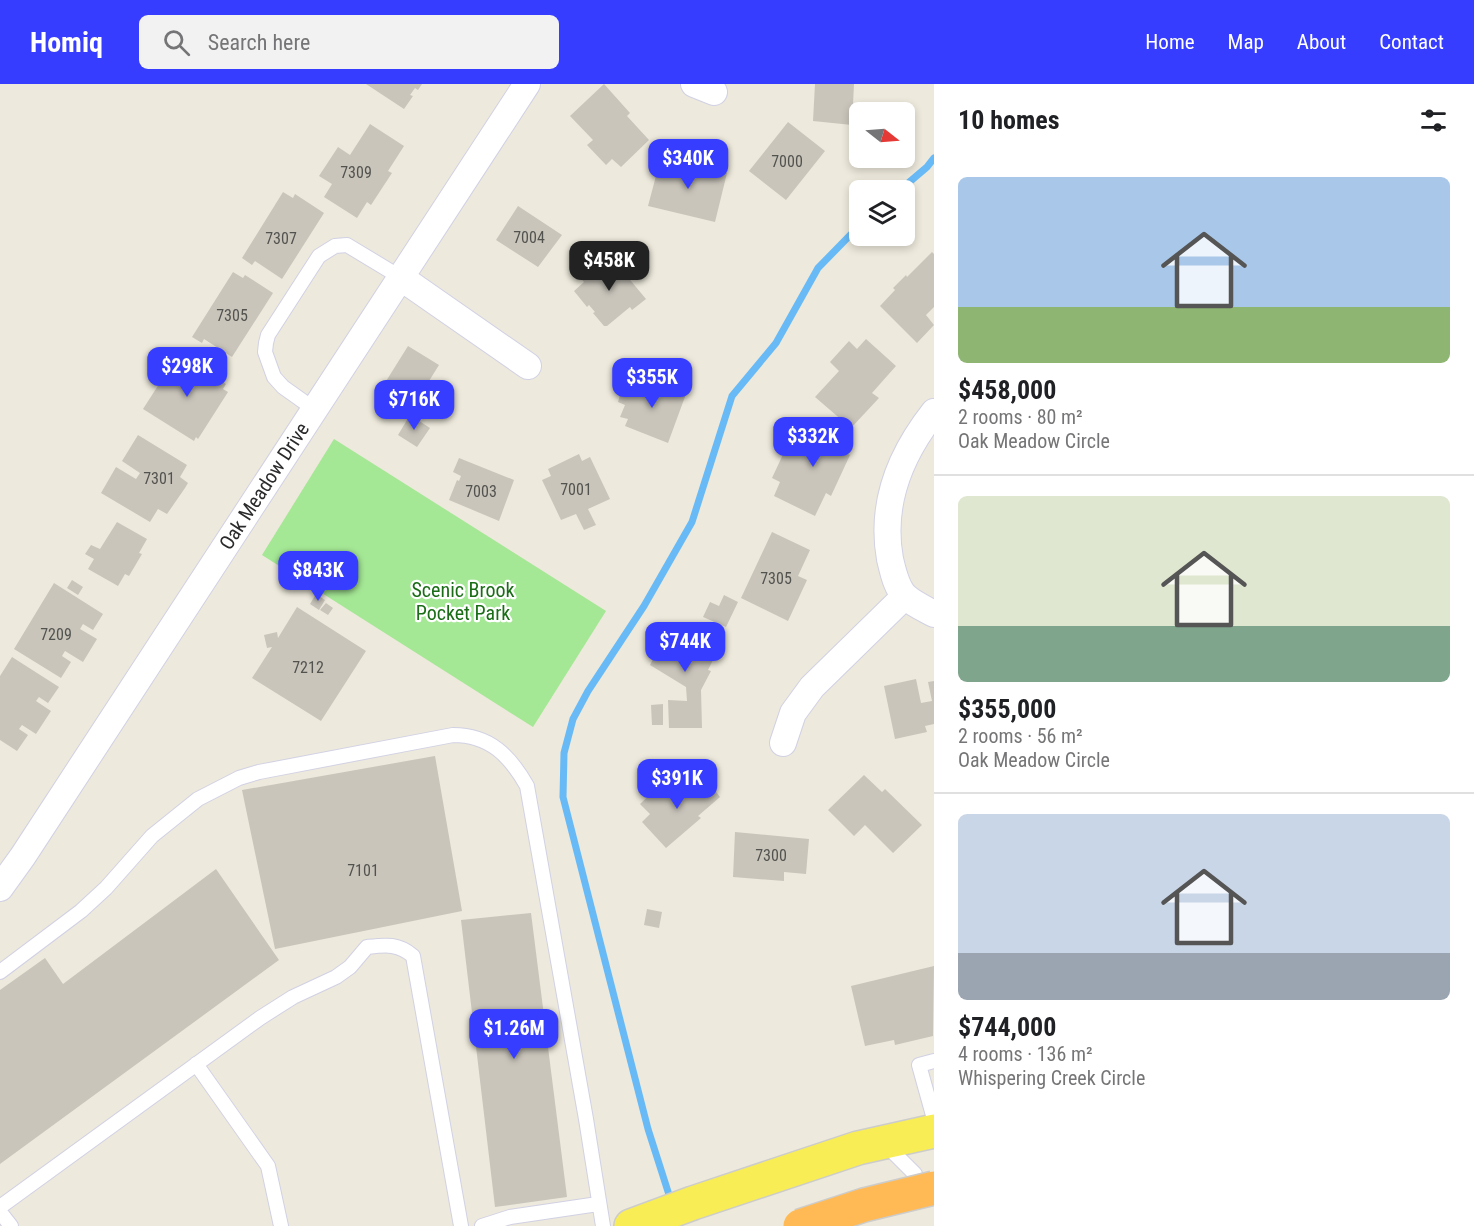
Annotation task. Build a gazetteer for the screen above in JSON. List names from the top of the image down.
{
  "streets": {
    "street": ["Oak Meadow Drive"]
  },
  "parks": ["Scenic Brook Pocket Park"],
  "house_numbers": [
    "7000",
    "7309",
    "7004",
    "7307",
    "7305",
    "7301",
    "7001",
    "7003",
    "7305",
    "7209",
    "7212",
    "7300",
    "7101"
  ],
  "north": "right",
  "page": {
    "header": "Homiq",
    "search": "Search here",
    "nav": [
      "Home",
      "Map",
      "About",
      "Contact"
    ],
    "heading": "10 homes",
    "price": [
      "$340K",
      "$458K",
      "$298K",
      "$355K",
      "$716K",
      "$332K",
      "$843K",
      "$744K",
      "$391K",
      "$1.26M"
    ],
    "list": [
      {
        "name": "$458,000",
        "note": "2 rooms · 80 m² · Oak Meadow Circle"
      },
      {
        "name": "$355,000",
        "note": "2 rooms · 56 m² · Oak Meadow Circle"
      },
      {
        "name": "$744,000",
        "note": "4 rooms · 136 m² · Whispering Creek Circle"
      }
    ]
  }
}
